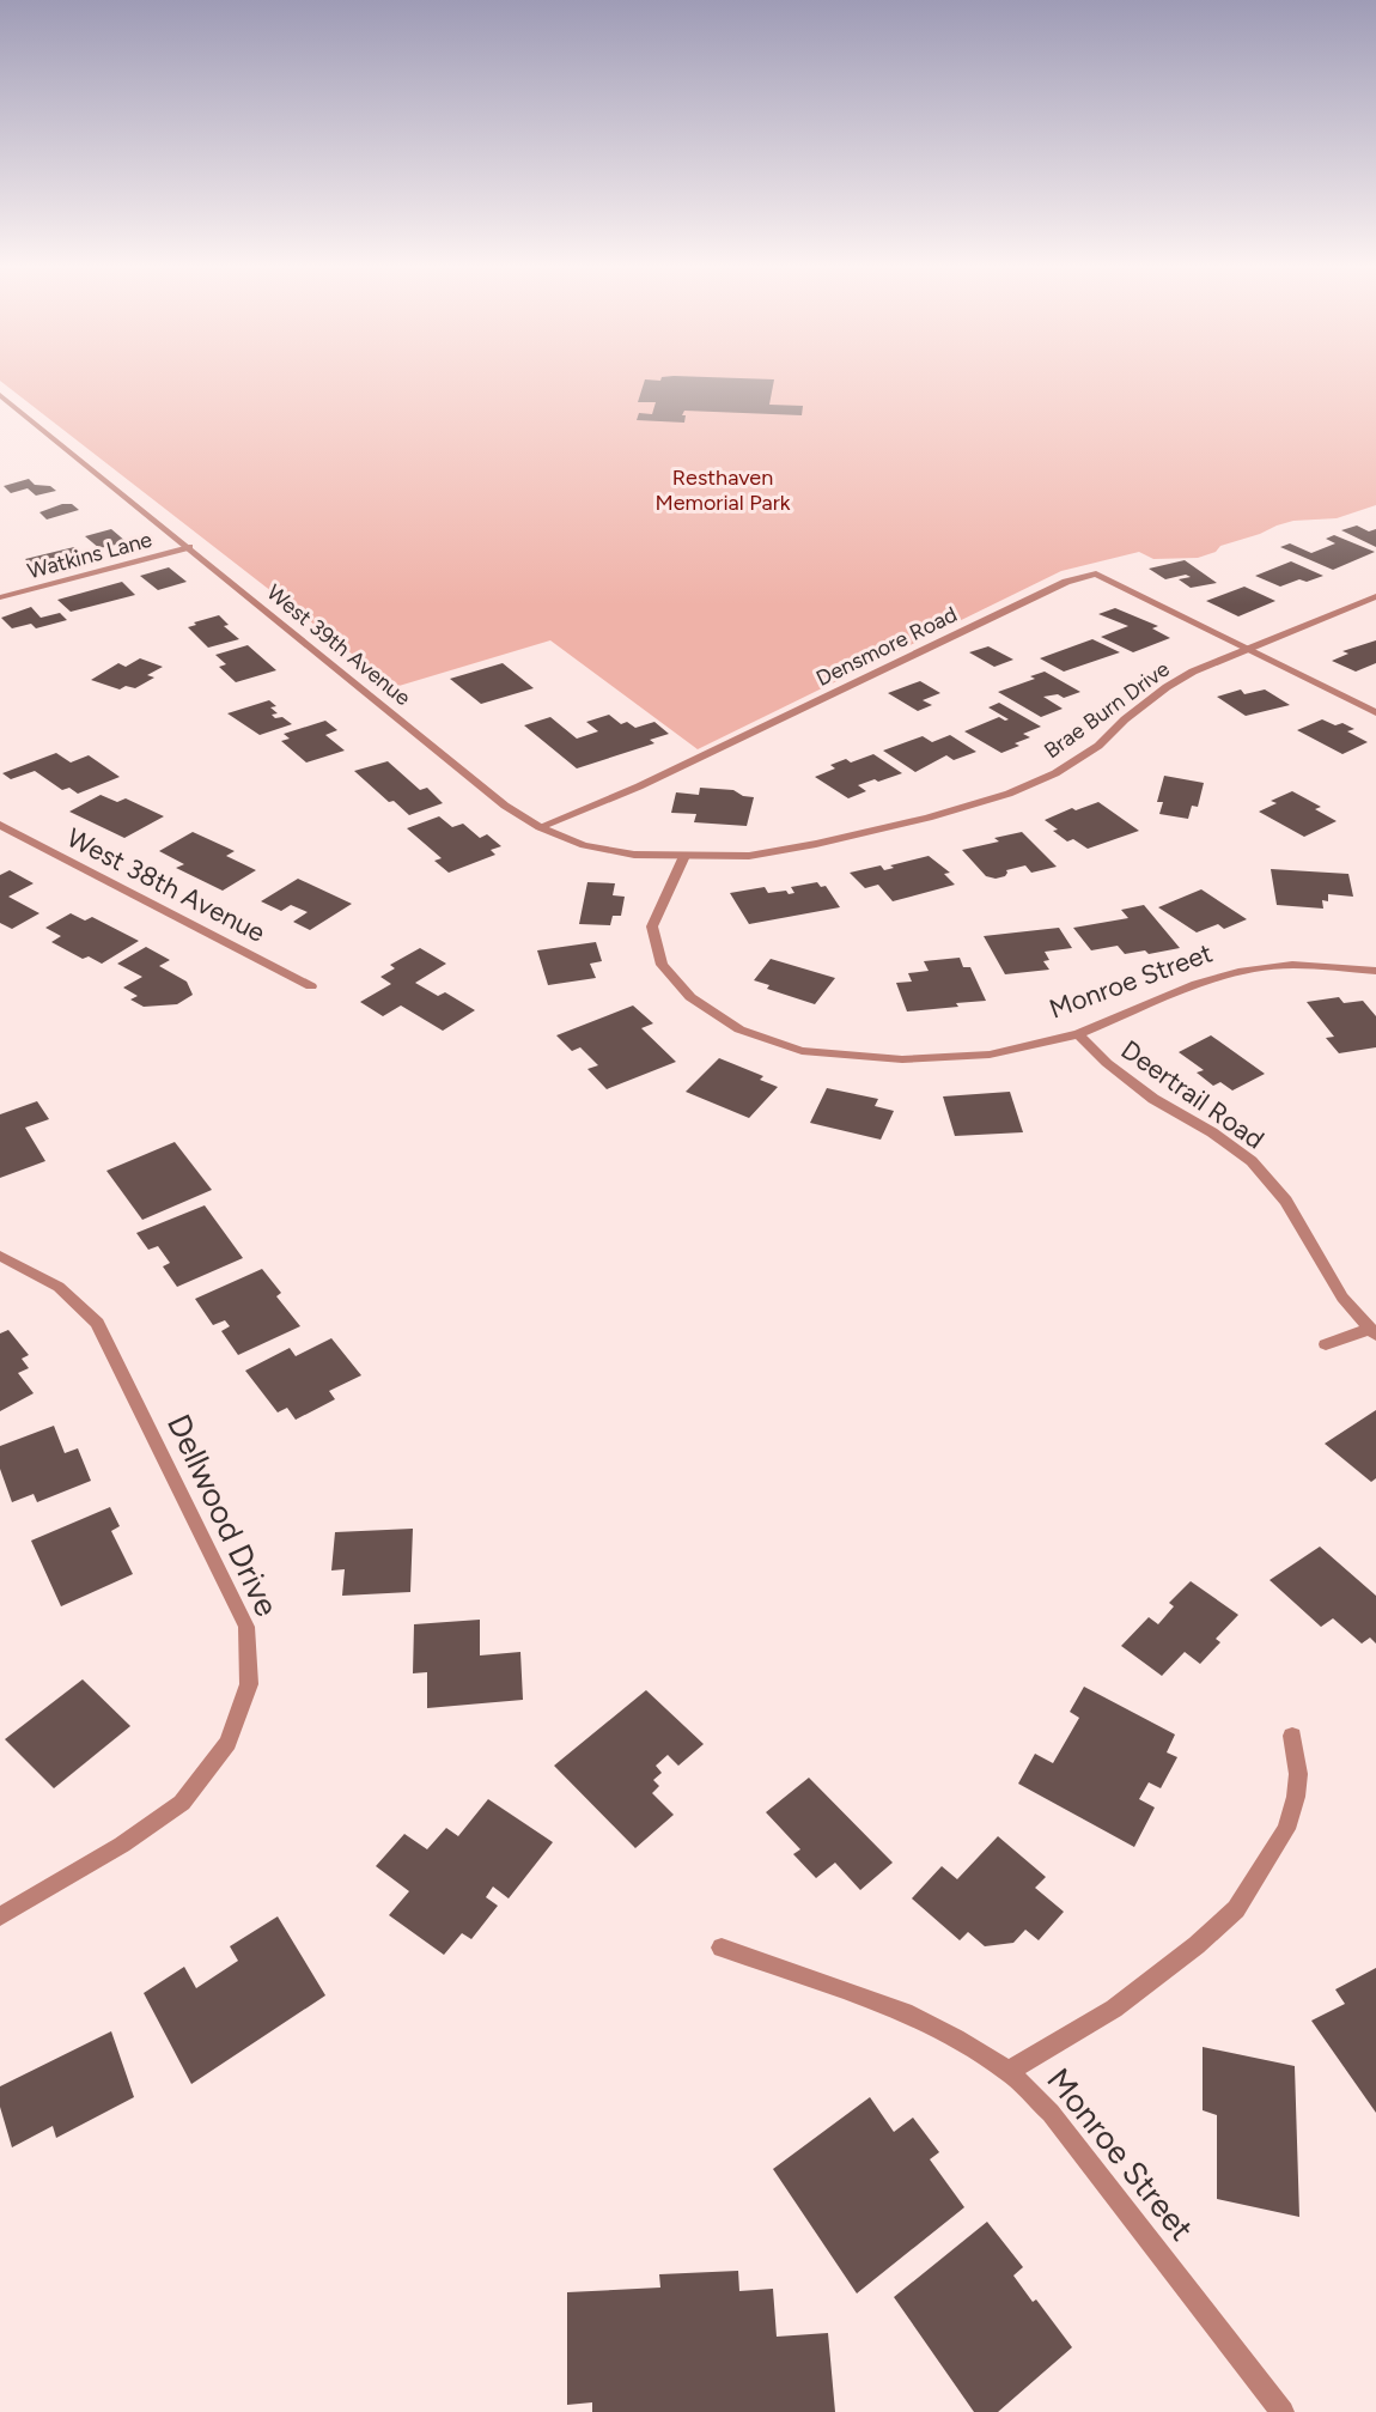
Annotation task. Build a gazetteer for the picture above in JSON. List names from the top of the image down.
{
  "streets": {
    "street": [
      "Watkins Lane",
      "West 39th Avenue",
      "Densmore Road",
      "Brae Burn Drive",
      "West 38th Avenue",
      "Monroe Street",
      "Deertrail Road",
      "Dellwood Drive"
    ]
  },
  "crossings": [
    ["Watkins Lane", "West 39th Avenue"],
    ["West 39th Avenue", "Densmore Road"],
    ["West 39th Avenue", "Brae Burn Drive"],
    ["West 39th Avenue", "Monroe Street"],
    ["Densmore Road", "Brae Burn Drive"],
    ["Brae Burn Drive", "Monroe Street"],
    ["Monroe Street", "Deertrail Road"]
  ],
  "parks": ["Resthaven Memorial Park"]
}
